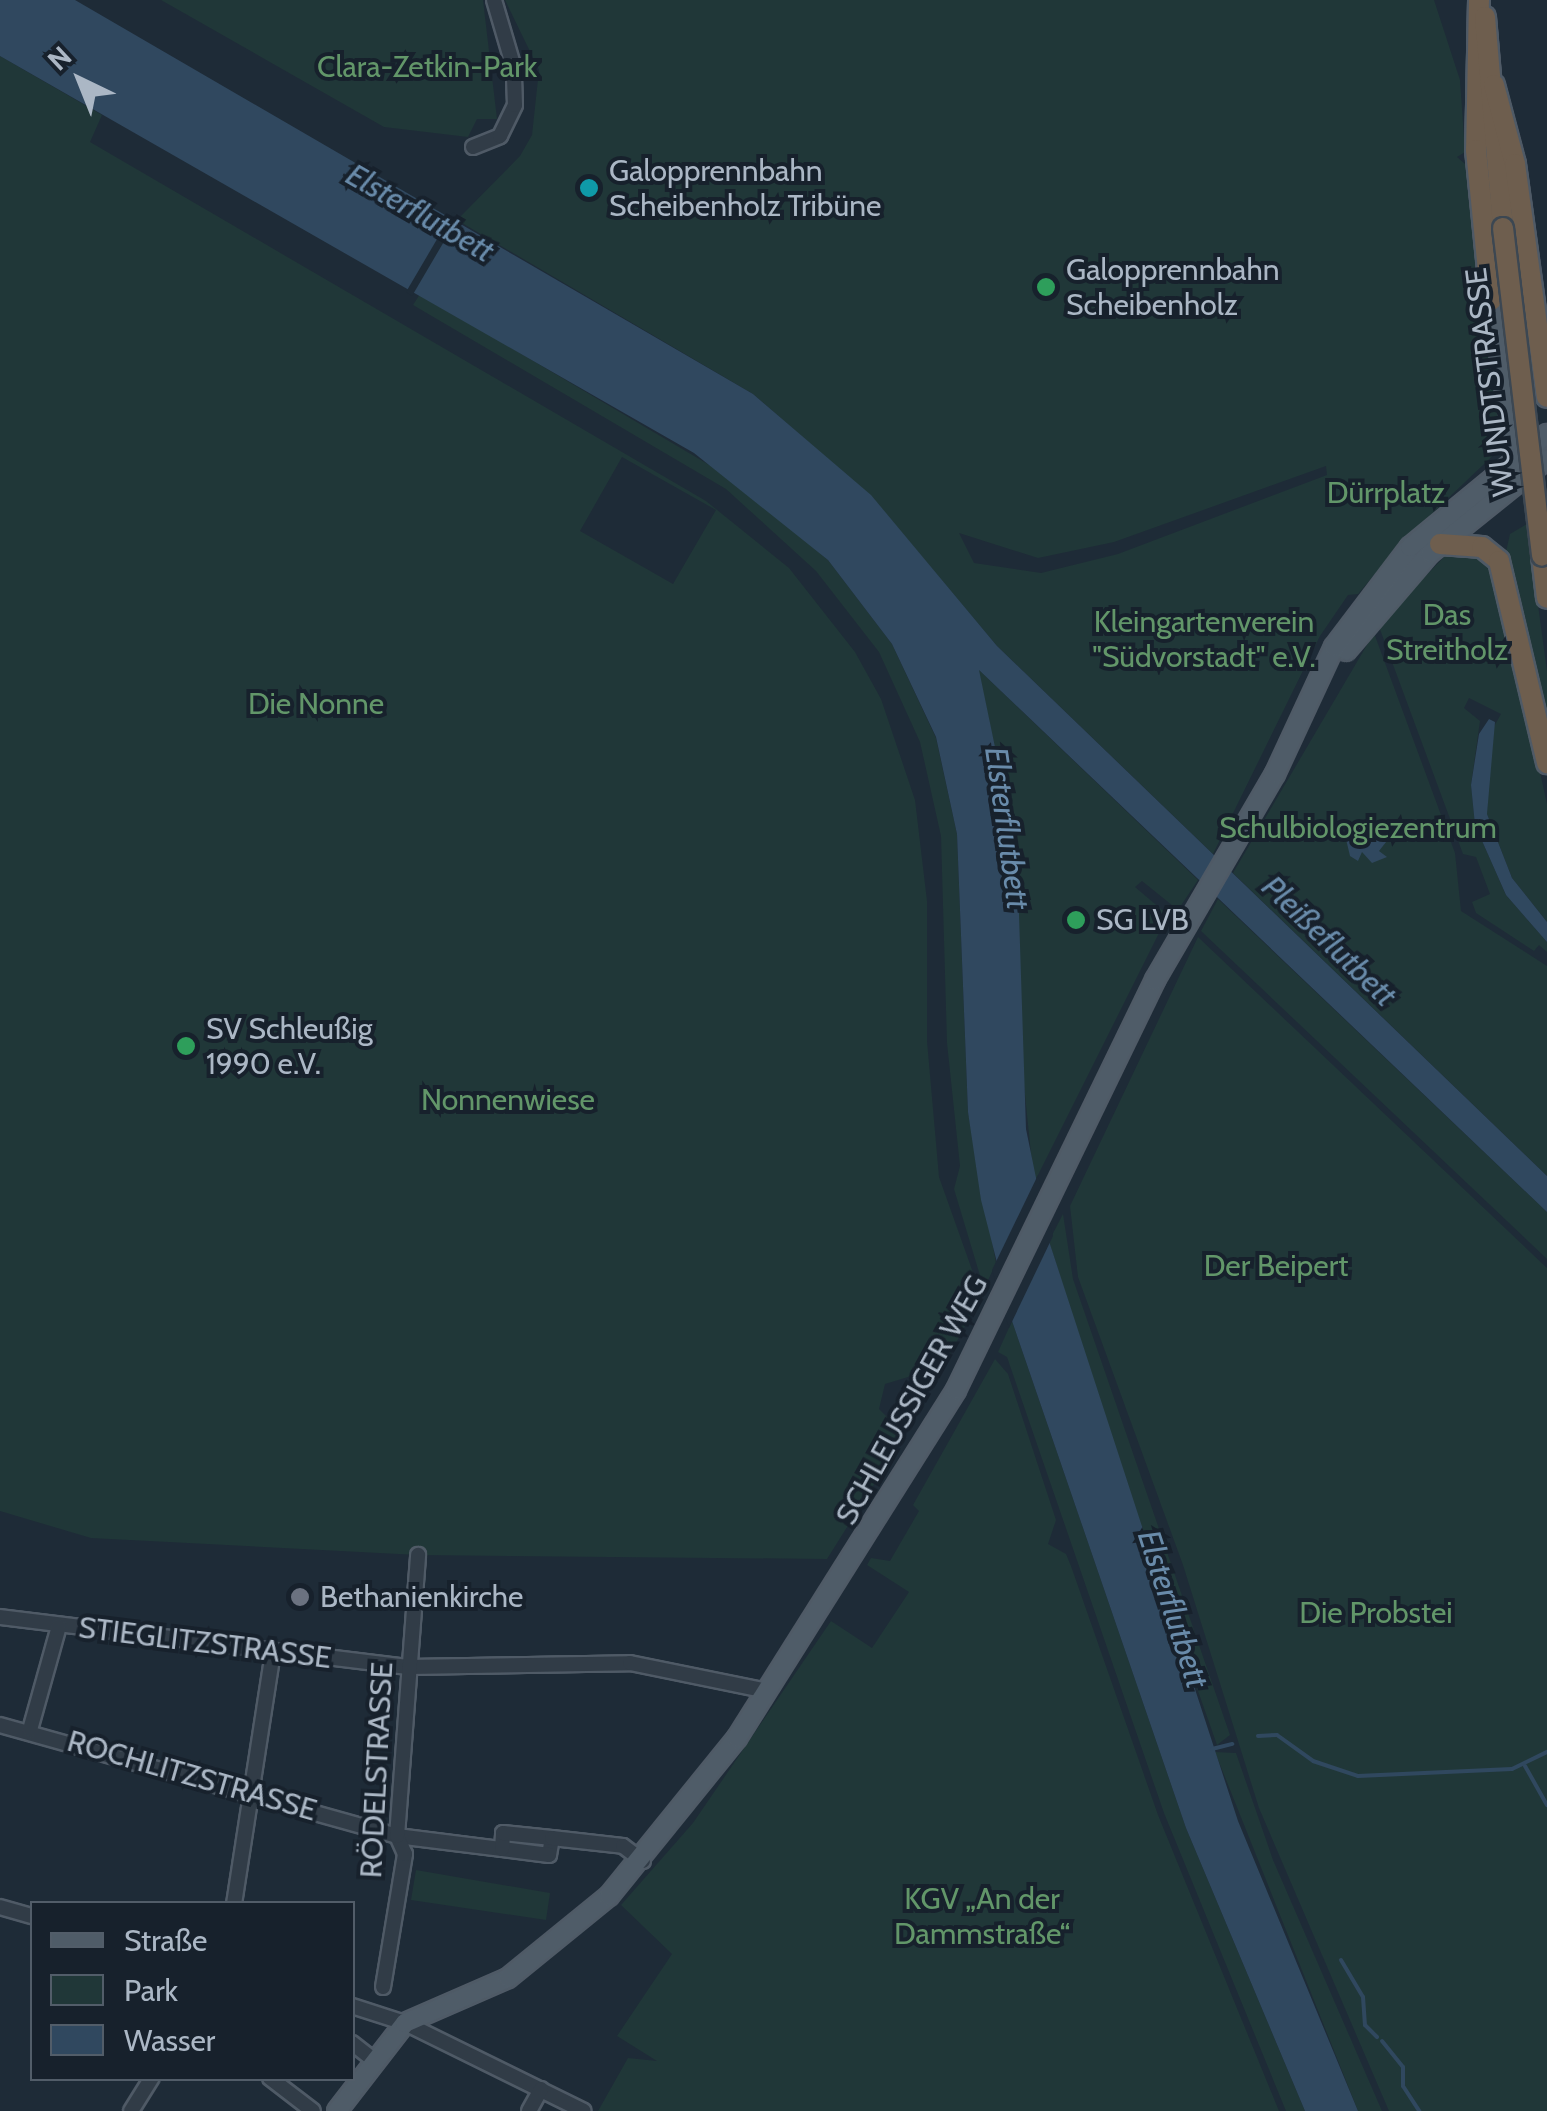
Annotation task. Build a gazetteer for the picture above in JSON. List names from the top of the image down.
{
  "streets": {
    "highway": ["WUNDTSTRASSE"],
    "main road": ["SCHLEUSSIGER WEG"],
    "street": ["STIEGLITZSTRASSE", "RÖDELSTRASSE", "ROCHLITZSTRASSE"]
  },
  "crossings": [
    ["SCHLEUSSIGER WEG", "STIEGLITZSTRASSE"],
    ["SCHLEUSSIGER WEG", "ROCHLITZSTRASSE"],
    ["STIEGLITZSTRASSE", "RÖDELSTRASSE"],
    ["RÖDELSTRASSE", "ROCHLITZSTRASSE"]
  ],
  "water": ["Elsterflutbett", "Pleißeflutbett"],
  "parks": [
    "Clara-Zetkin-Park",
    "Dürrplatz",
    "Das Streitholz",
    "Kleingartenverein \"Südvorstadt\" e.V.",
    "Die Nonne",
    "Schulbiologiezentrum",
    "Nonnenwiese",
    "Der Beipert",
    "Die Probstei",
    "KGV „An der Dammstraße“"
  ],
  "places": [
    "Galopprennbahn Scheibenholz Tribüne",
    "Galopprennbahn Scheibenholz",
    "SG LVB",
    "SV Schleußig 1990 e.V.",
    "Bethanienkirche"
  ],
  "legend": ["Straße", "Park", "Wasser"],
  "north": "top left"
}
